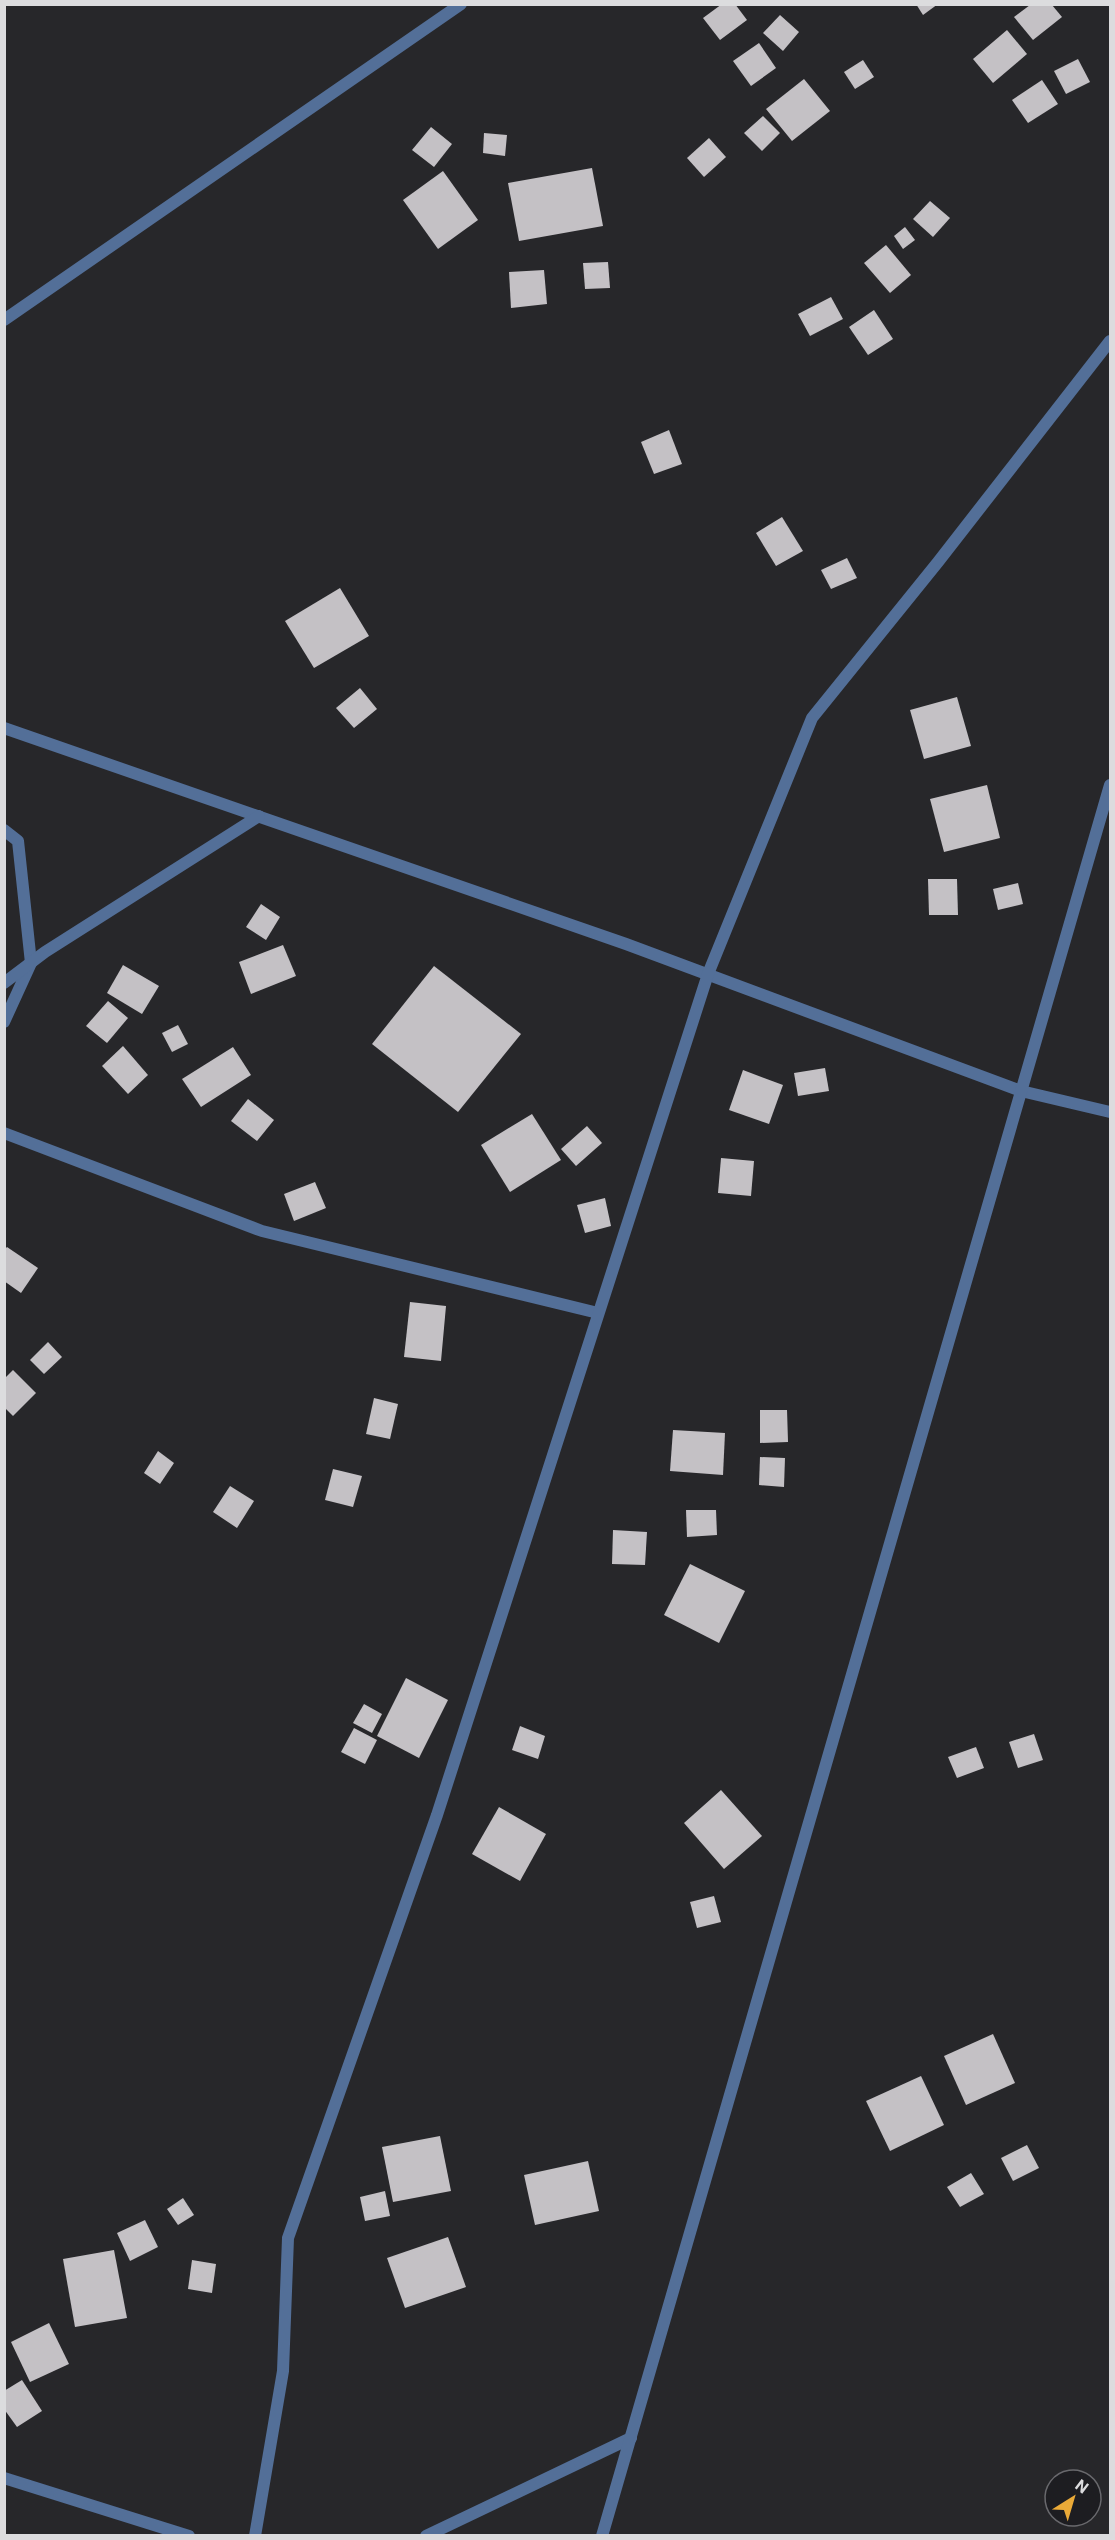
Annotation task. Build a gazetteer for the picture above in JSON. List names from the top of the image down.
{
  "north": "top right"
}
